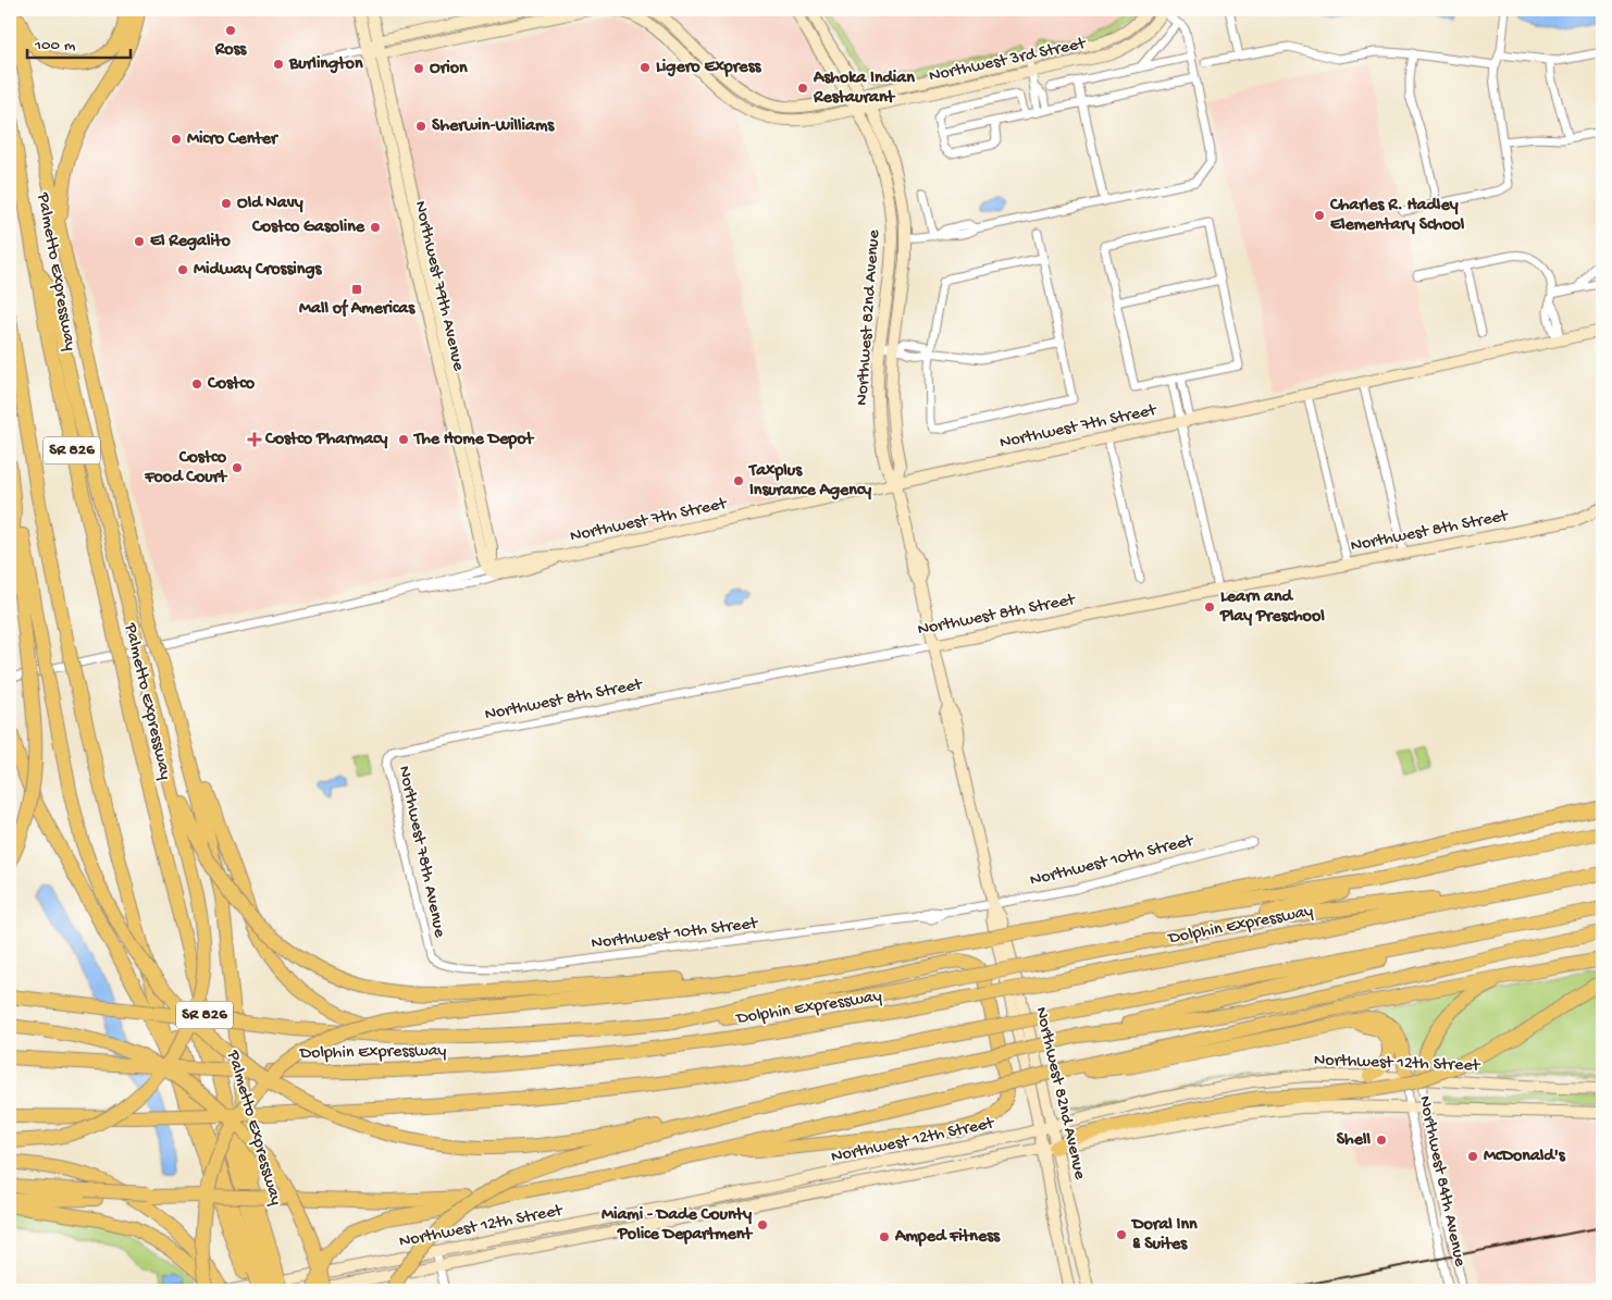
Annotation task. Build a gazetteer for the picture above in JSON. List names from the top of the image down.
{
  "streets": {
    "highway": ["Palmetto Expressway", "SR 826", "Dolphin Expressway"],
    "street": [
      "Northwest 3rd Street",
      "Northwest 79th Avenue",
      "Northwest 82nd Avenue",
      "Northwest 7th Street",
      "Northwest 8th Street",
      "Northwest 78th Avenue",
      "Northwest 10th Street",
      "Northwest 12th Street",
      "Northwest 84th Avenue"
    ]
  },
  "crossings": [
    ["Northwest 3rd Street", "Northwest 82nd Avenue"],
    ["Northwest 79th Avenue", "Northwest 7th Street"],
    ["Northwest 82nd Avenue", "Northwest 7th Street"],
    ["Northwest 82nd Avenue", "Northwest 8th Street"],
    ["Northwest 82nd Avenue", "Northwest 10th Street"],
    ["Northwest 82nd Avenue", "Northwest 12th Street"],
    ["Northwest 8th Street", "Northwest 78th Avenue"],
    ["Northwest 78th Avenue", "Northwest 10th Street"],
    ["Northwest 12th Street", "Northwest 84th Avenue"]
  ],
  "places": {
    "other": [
      "Ross",
      "Burlington",
      "Ligero Express",
      "Orion",
      "Ashoka Indian Restaurant",
      "Sherwin-Williams",
      "Micro Center",
      "Old Navy",
      "Charles R. Hadley Elementary School",
      "Costco Gasoline",
      "El Regalito",
      "Midway Crossings",
      "Costco",
      "The Home Depot",
      "Costco Food Court",
      "Taxplus Insurance Agency",
      "Learn and Play Preschool",
      "Shell",
      "McDonald's",
      "Miami - Dade County Police Department",
      "Doral Inn & Suites",
      "Amped Fitness"
    ],
    "transit": ["Mall of Americas"],
    "health": ["Costco Pharmacy"]
  },
  "scale_bar": "100 m"
}
